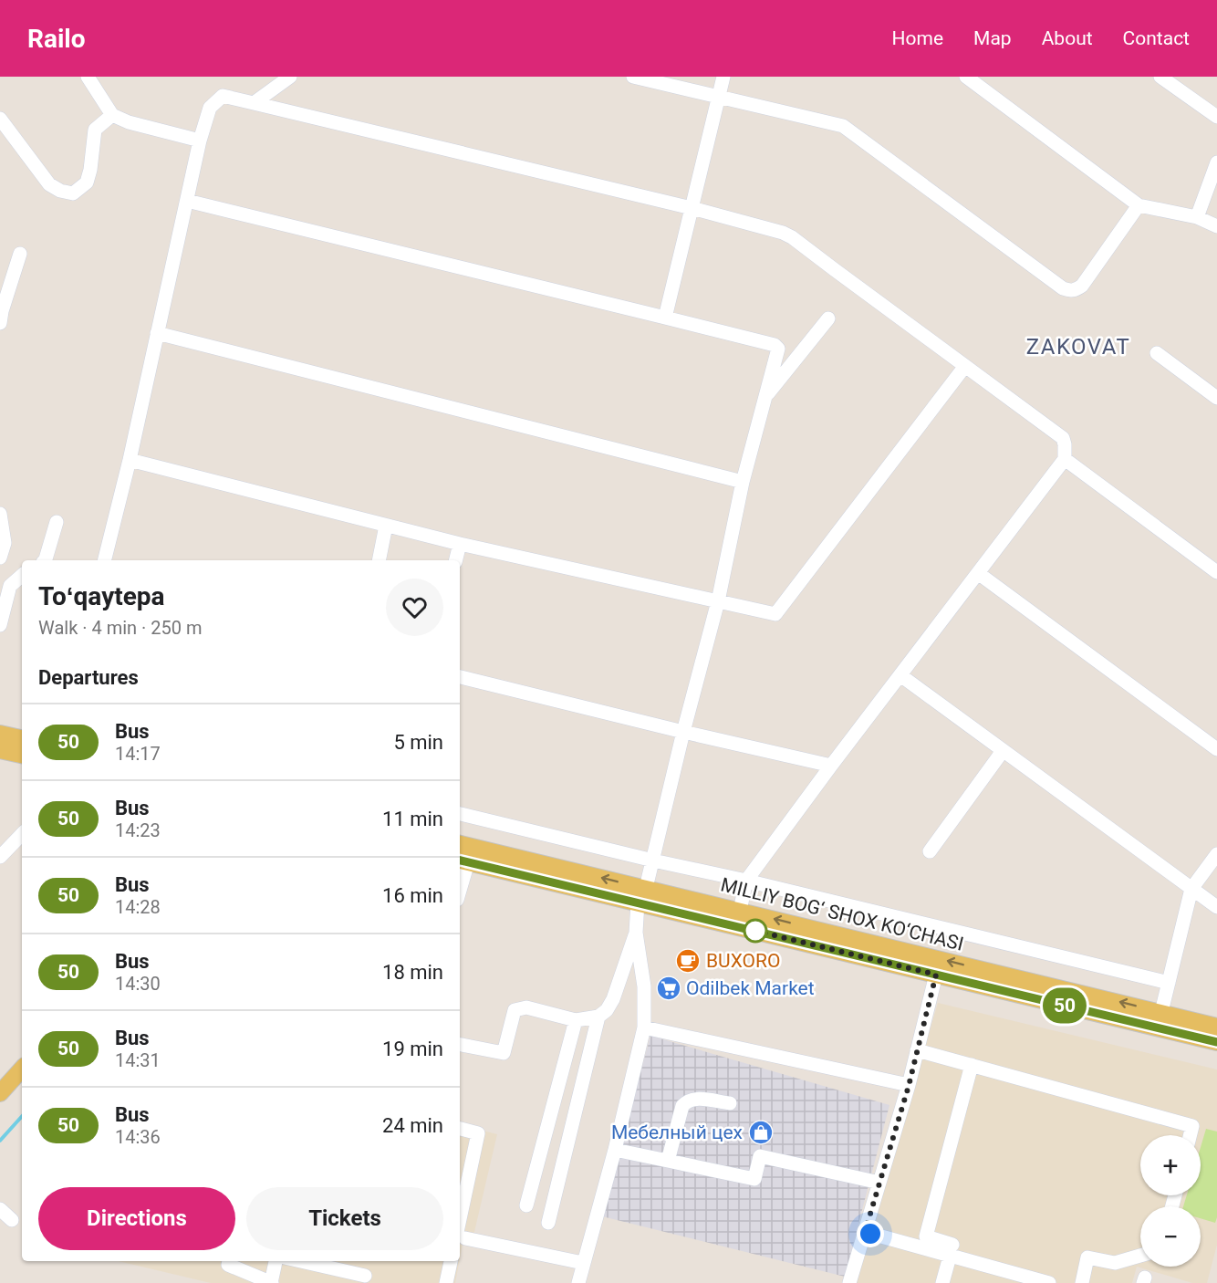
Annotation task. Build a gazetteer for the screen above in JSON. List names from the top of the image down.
{
  "streets": {
    "main road": ["MILLIY BOG‘ SHOX KO‘CHASI"]
  },
  "districts": ["ZAKOVAT"],
  "places": {
    "cafe": ["BUXORO"],
    "supermarket": ["Odilbek Market"],
    "shop": ["Мебелный цех"]
  },
  "lines": ["bus line 50"],
  "page": {
    "header": "Railo",
    "nav": [
      "Home",
      "Map",
      "About",
      "Contact"
    ],
    "on_map": "50",
    "heading": [
      ["Toʻqaytepa", "Walk · 4 min · 250 m"],
      "Departures"
    ],
    "list": [
      {
        "mark": "50",
        "name": "Bus",
        "note": "14:17",
        "value": "5 min"
      },
      {
        "mark": "50",
        "name": "Bus",
        "note": "14:23",
        "value": "11 min"
      },
      {
        "mark": "50",
        "name": "Bus",
        "note": "14:28",
        "value": "16 min"
      },
      {
        "mark": "50",
        "name": "Bus",
        "note": "14:30",
        "value": "18 min"
      },
      {
        "mark": "50",
        "name": "Bus",
        "note": "14:31",
        "value": "19 min"
      },
      {
        "mark": "50",
        "name": "Bus",
        "note": "14:36",
        "value": "24 min"
      }
    ],
    "map_buttons": ["+", "−"],
    "buttons": ["Directions", "Tickets"]
  }
}
